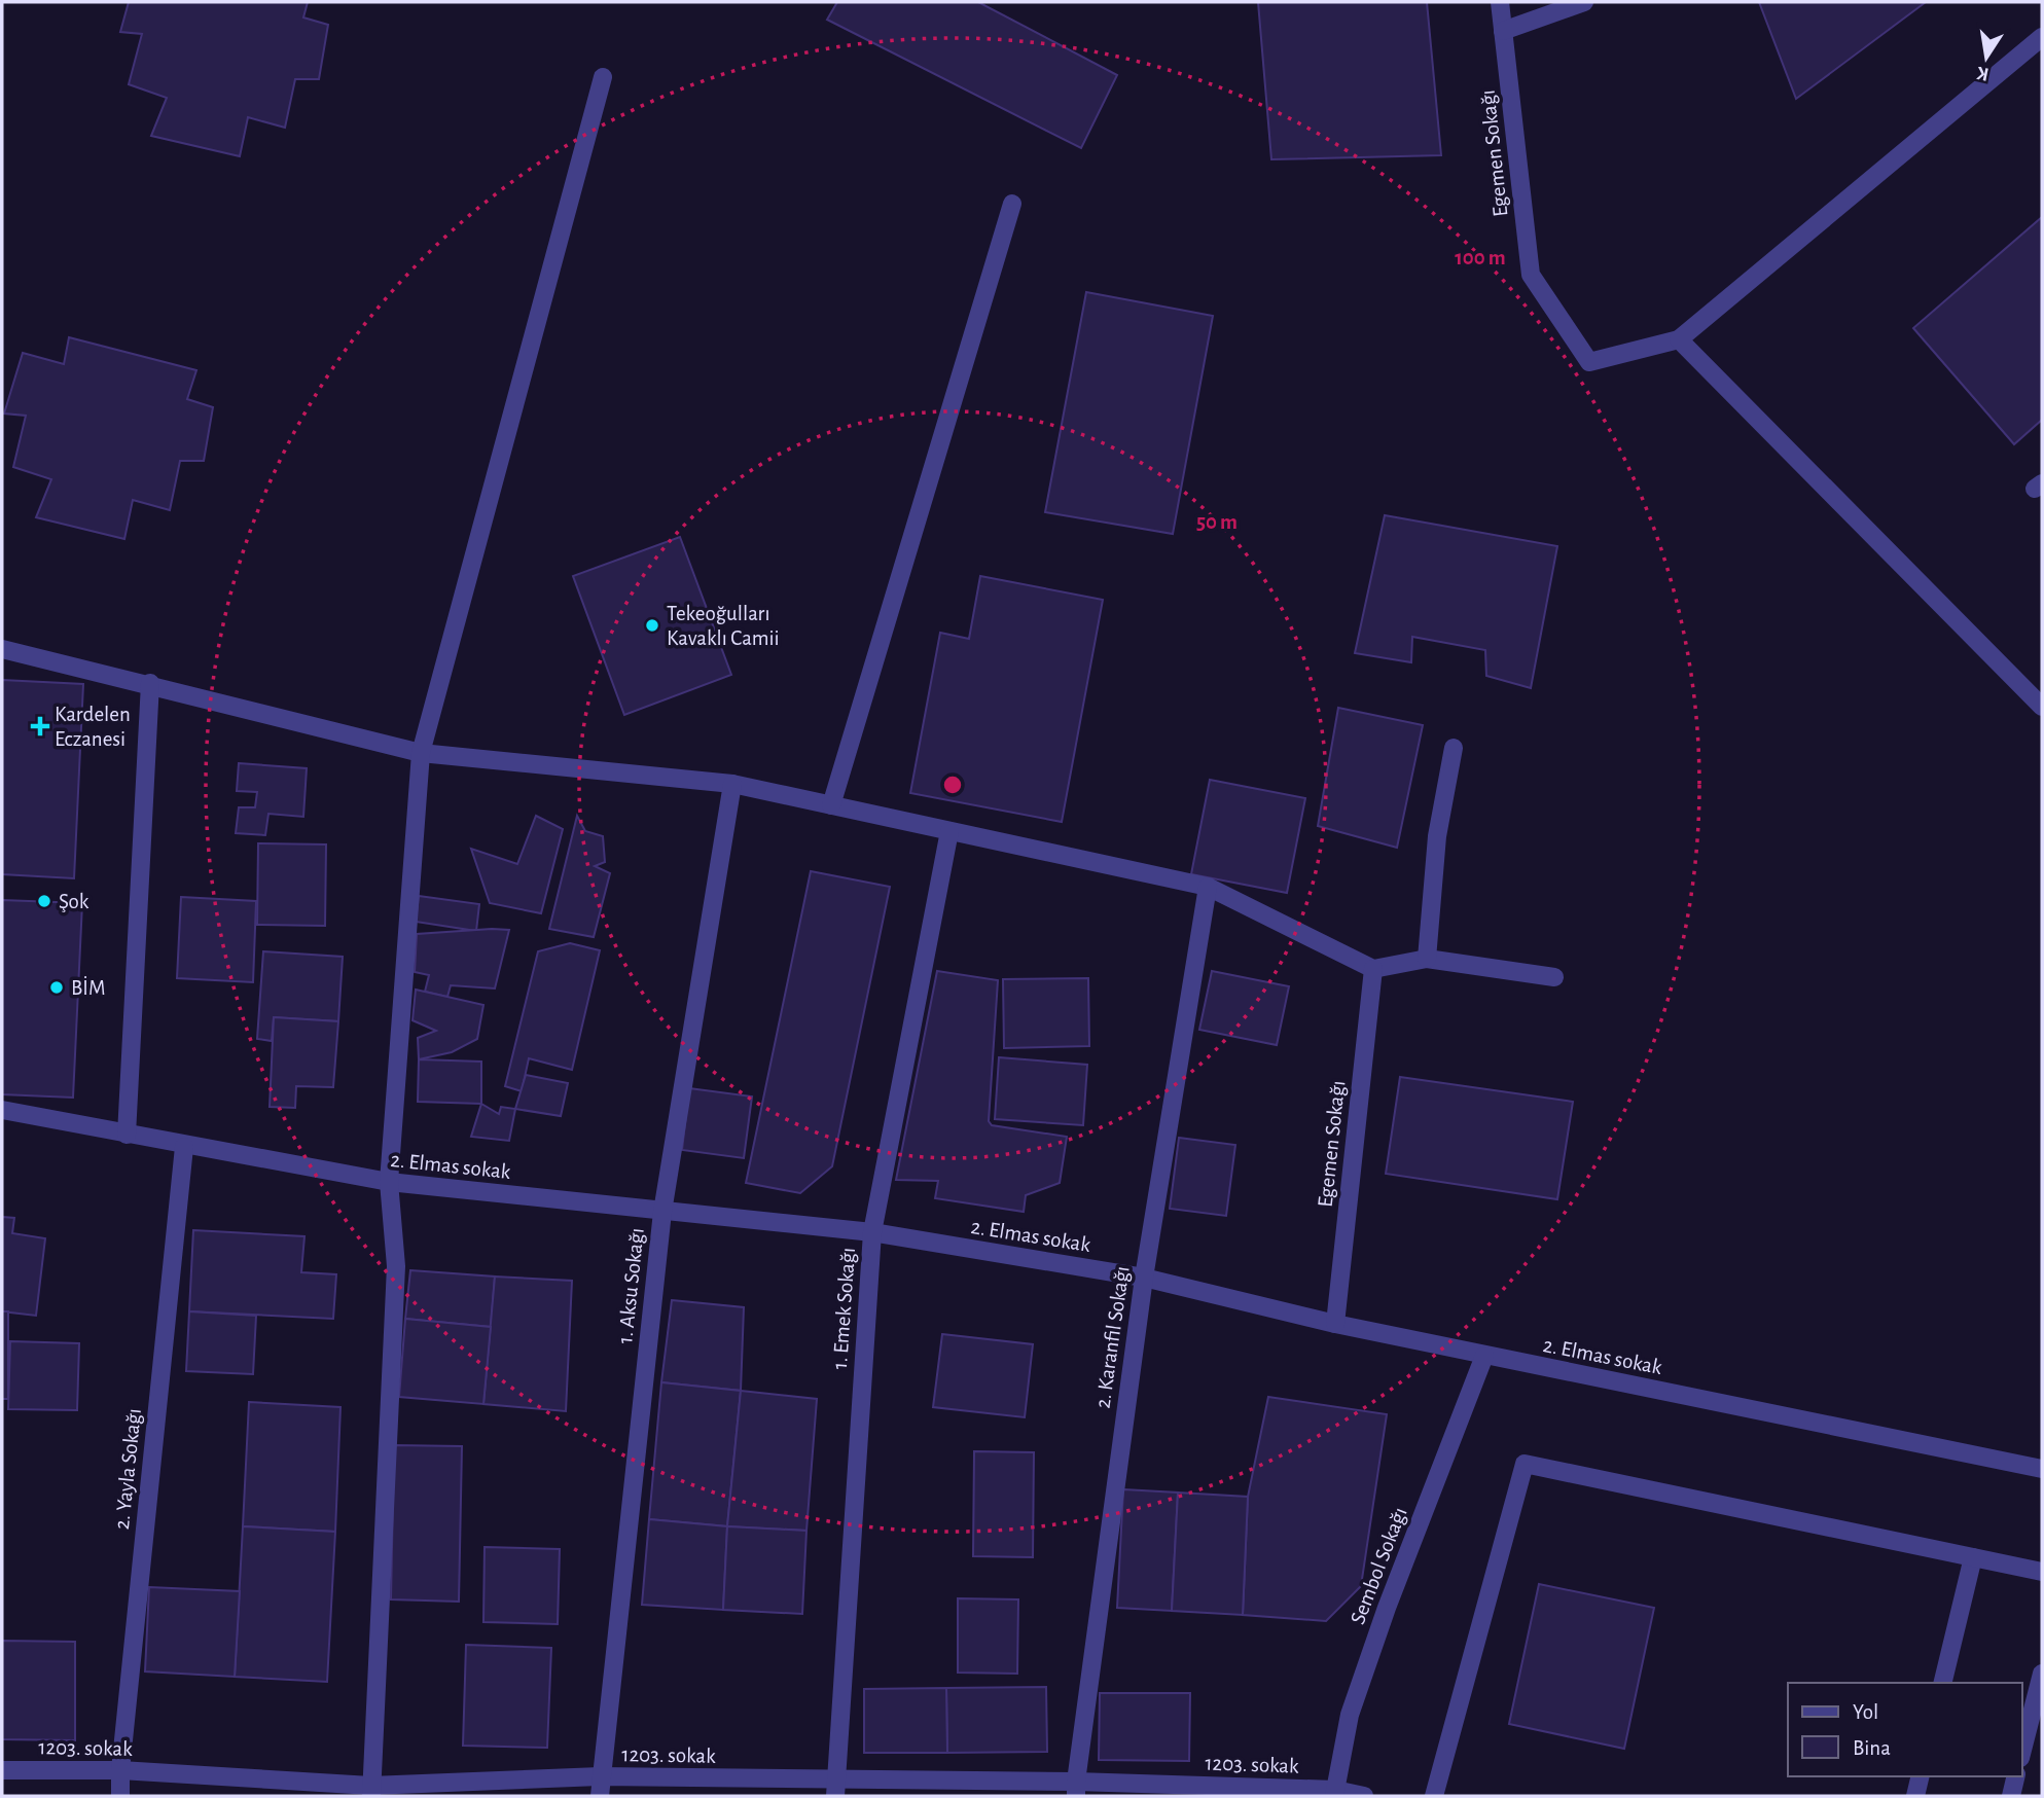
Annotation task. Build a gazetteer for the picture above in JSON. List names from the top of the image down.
{
  "streets": {
    "street": [
      "Egemen Sokağı",
      "2. Elmas sokak",
      "1. Aksu Sokağı",
      "1. Emek Sokağı",
      "2. Karanfil Sokağı",
      "2. Yayla Sokağı",
      "Sembol Sokağı",
      "1203. sokak"
    ]
  },
  "crossings": [
    ["Egemen Sokağı", "2. Elmas sokak"],
    ["2. Elmas sokak", "1. Aksu Sokağı"],
    ["2. Elmas sokak", "1. Emek Sokağı"],
    ["2. Elmas sokak", "2. Karanfil Sokağı"],
    ["2. Elmas sokak", "2. Yayla Sokağı"],
    ["2. Elmas sokak", "Sembol Sokağı"],
    ["1. Aksu Sokağı", "1203. sokak"],
    ["1. Emek Sokağı", "1203. sokak"],
    ["2. Karanfil Sokağı", "1203. sokak"],
    ["2. Yayla Sokağı", "1203. sokak"],
    ["Sembol Sokağı", "1203. sokak"]
  ],
  "places": {
    "other": ["Tekeoğulları Kavaklı Camii", "Şok", "BİM"],
    "health": ["Kardelen Eczanesi"]
  },
  "legend": ["Yol", "Bina"],
  "north": "bottom",
  "rings": ["100 m", "50 m"]
}
